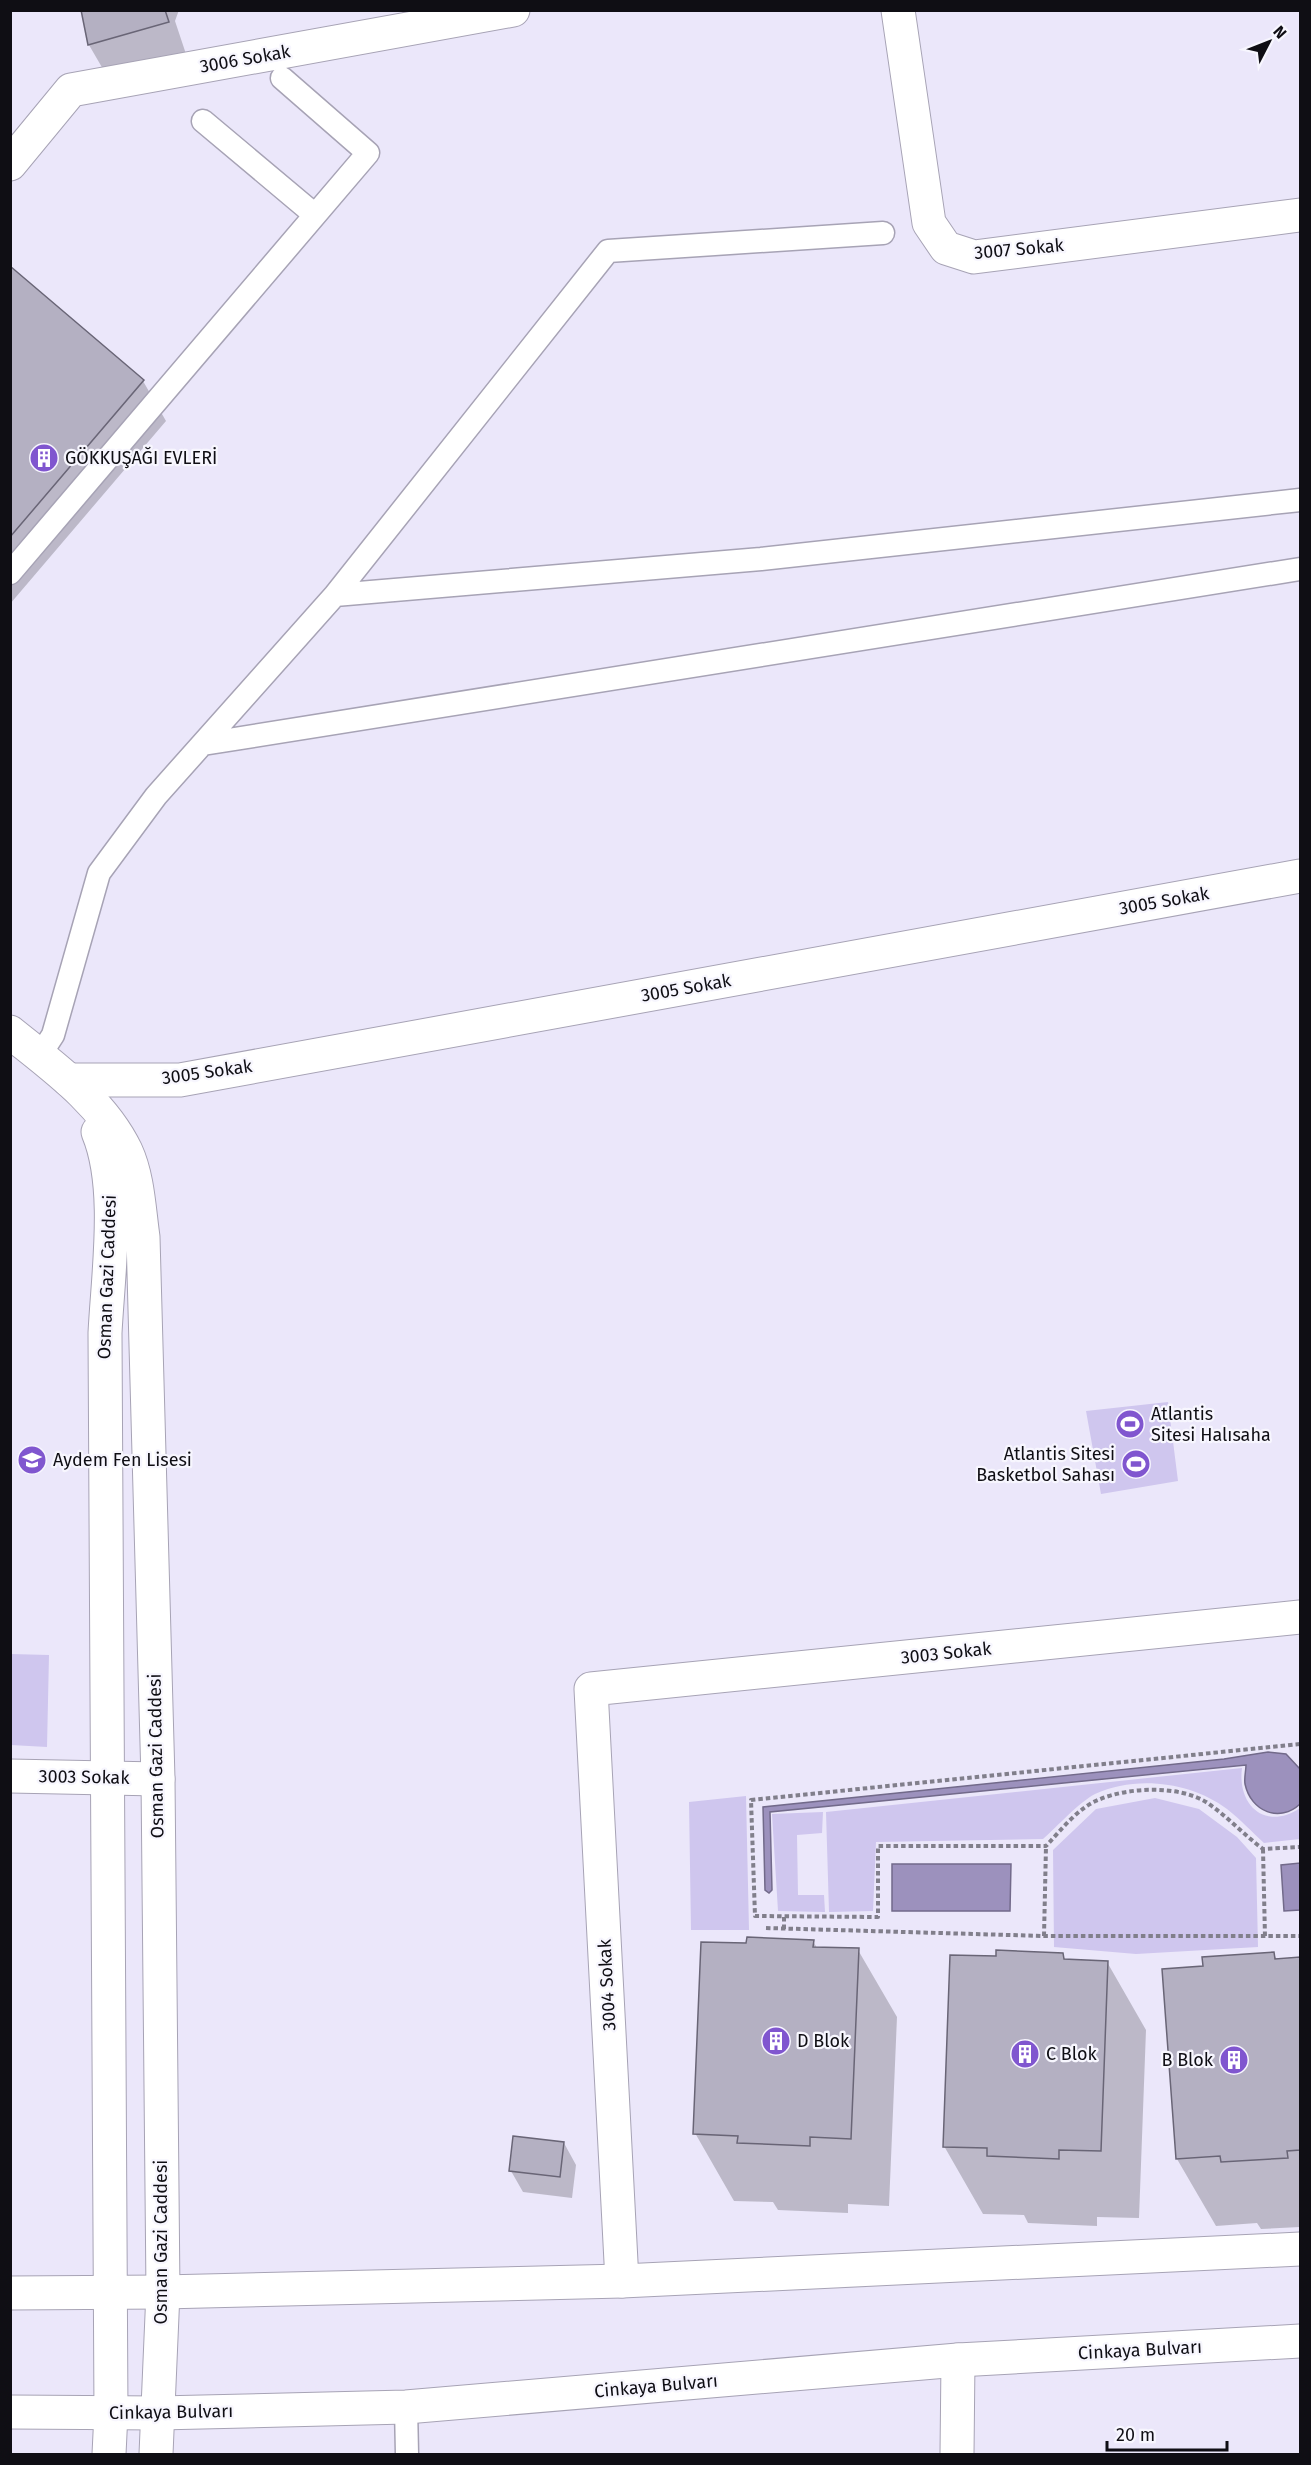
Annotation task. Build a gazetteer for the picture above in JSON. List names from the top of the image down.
{
  "streets": {
    "street": [
      "3006 Sokak",
      "3007 Sokak",
      "3005 Sokak",
      "Osman Gazi Caddesi",
      "3003 Sokak",
      "3004 Sokak",
      "Cinkaya Bulvarı"
    ]
  },
  "crossings": [
    ["3005 Sokak", "Osman Gazi Caddesi"],
    ["Osman Gazi Caddesi", "3003 Sokak"],
    ["Osman Gazi Caddesi", "Cinkaya Bulvarı"],
    ["3003 Sokak", "3004 Sokak"]
  ],
  "places": {
    "building": [
      "GÖKKUŞAĞI EVLERİ",
      "D Blok",
      "C Blok",
      "B Blok"
    ],
    "sports": ["Atlantis Sitesi Halısaha", "Atlantis Sitesi Basketbol Sahası"],
    "school or university": ["Aydem Fen Lisesi"]
  },
  "scale_bar": "20 m",
  "north": "top right"
}
